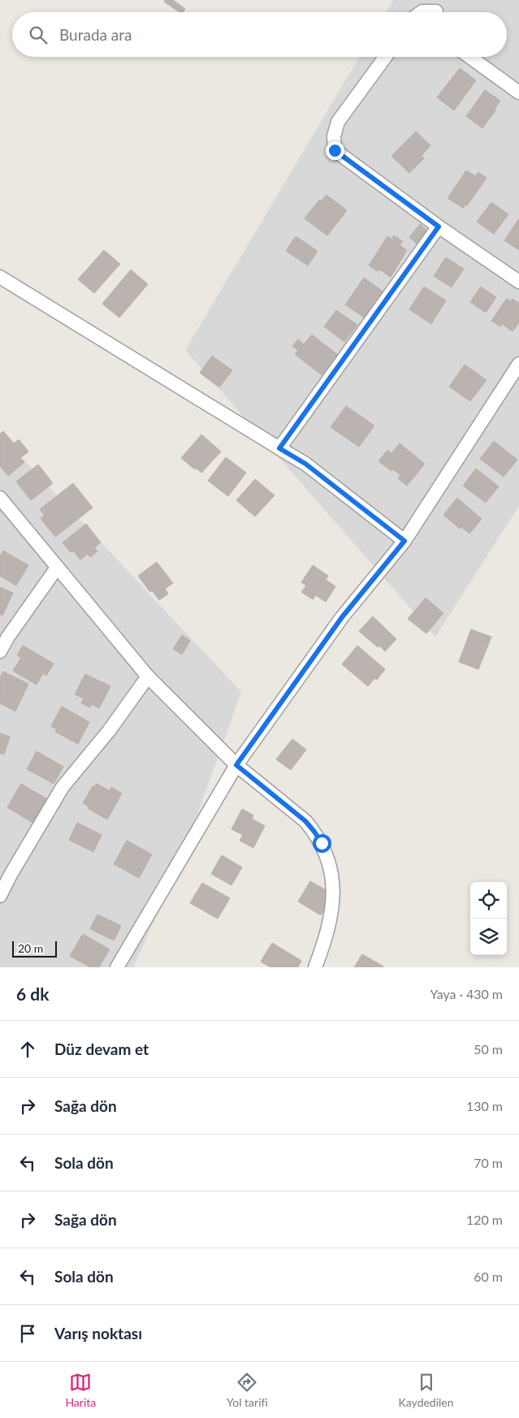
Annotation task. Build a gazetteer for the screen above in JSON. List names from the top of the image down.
{
  "scale_bar": "20 m",
  "page": {
    "search": "Burada ara",
    "scale": "20 m",
    "heading": ["6 dk", "Yaya · 430 m"],
    "list": [
      ["Düz devam et", "50 m"],
      ["Sağa dön", "130 m"],
      ["Sola dön", "70 m"],
      ["Sağa dön", "120 m"],
      ["Sola dön", "60 m"],
      "Varış noktası"
    ],
    "nav": ["Harita", "Yol tarifi", "Kaydedilen"]
  }
}
